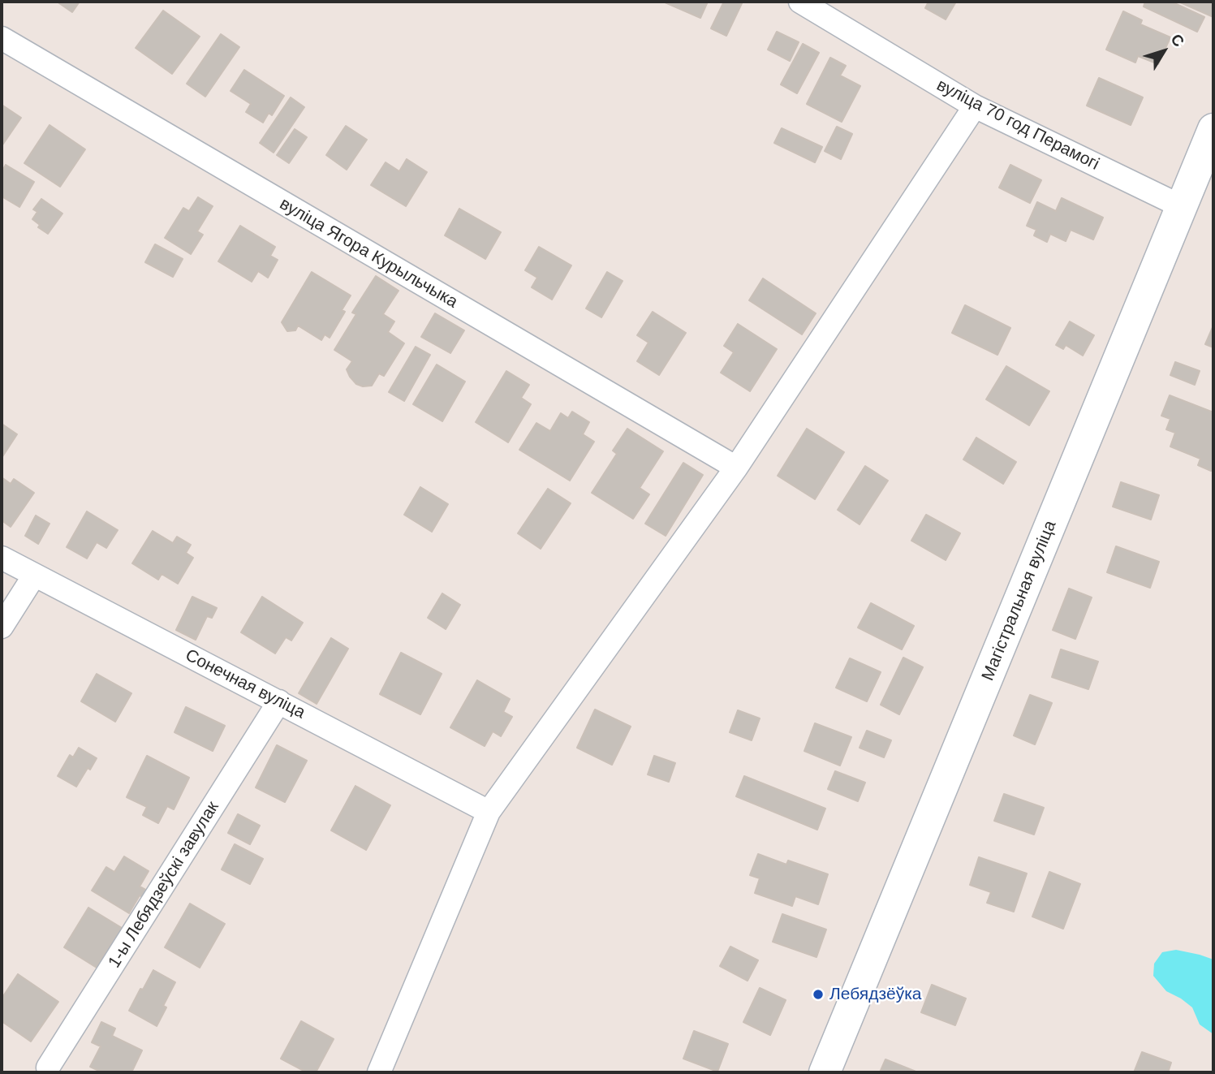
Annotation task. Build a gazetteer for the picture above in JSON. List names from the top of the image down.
{
  "streets": {
    "main road": ["Магістральная вуліца"],
    "street": [
      "вуліца 70 год Перамогі",
      "вуліца Ягора Курыльчыка",
      "Сонечная вуліца",
      "1-ы Лебядзеўскі завулак"
    ]
  },
  "crossings": [
    ["вуліца 70 год Перамогі", "Магістральная вуліца"],
    ["Сонечная вуліца", "1-ы Лебядзеўскі завулак"]
  ],
  "places": ["Лебядзёўка"],
  "north": "top right"
}
